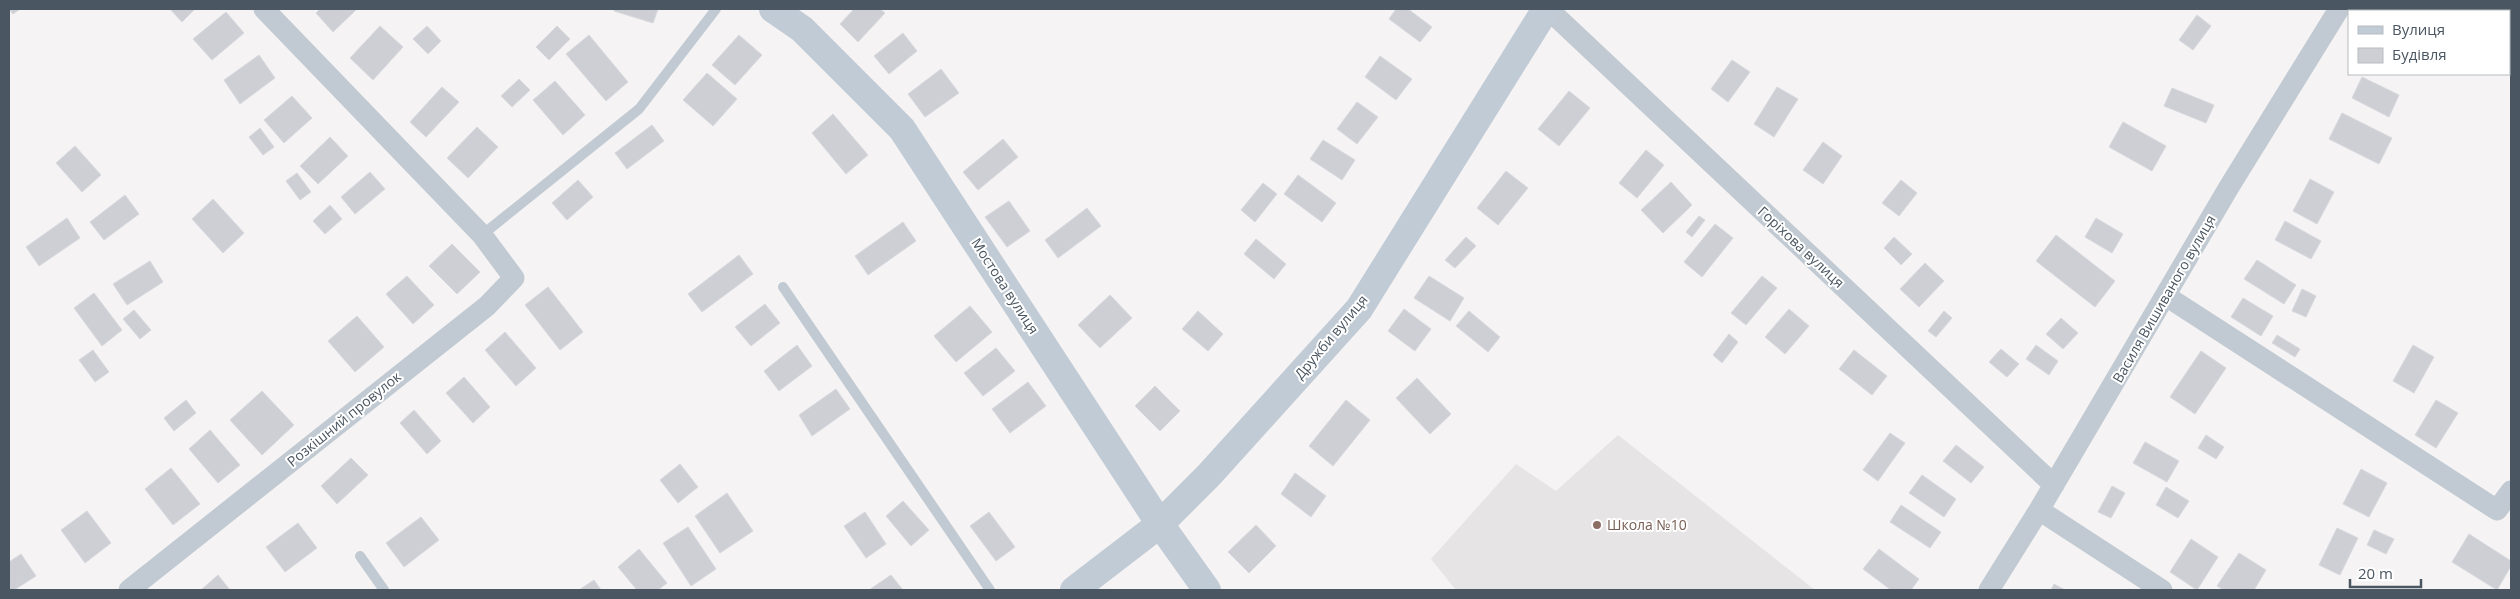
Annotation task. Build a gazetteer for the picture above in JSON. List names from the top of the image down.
{
  "streets": {
    "street": [
      "Горіхова вулиця",
      "Мостова вулиця",
      "Василя Вишиваного вулиця",
      "Дружби вулиця",
      "Розкішний провулок"
    ]
  },
  "crossings": [
    ["Горіхова вулиця", "Василя Вишиваного вулиця"],
    ["Горіхова вулиця", "Дружби вулиця"],
    ["Мостова вулиця", "Дружби вулиця"]
  ],
  "places": ["Школа №10"],
  "legend": ["Вулиця", "Будівля"],
  "scale_bar": "20 m"
}
